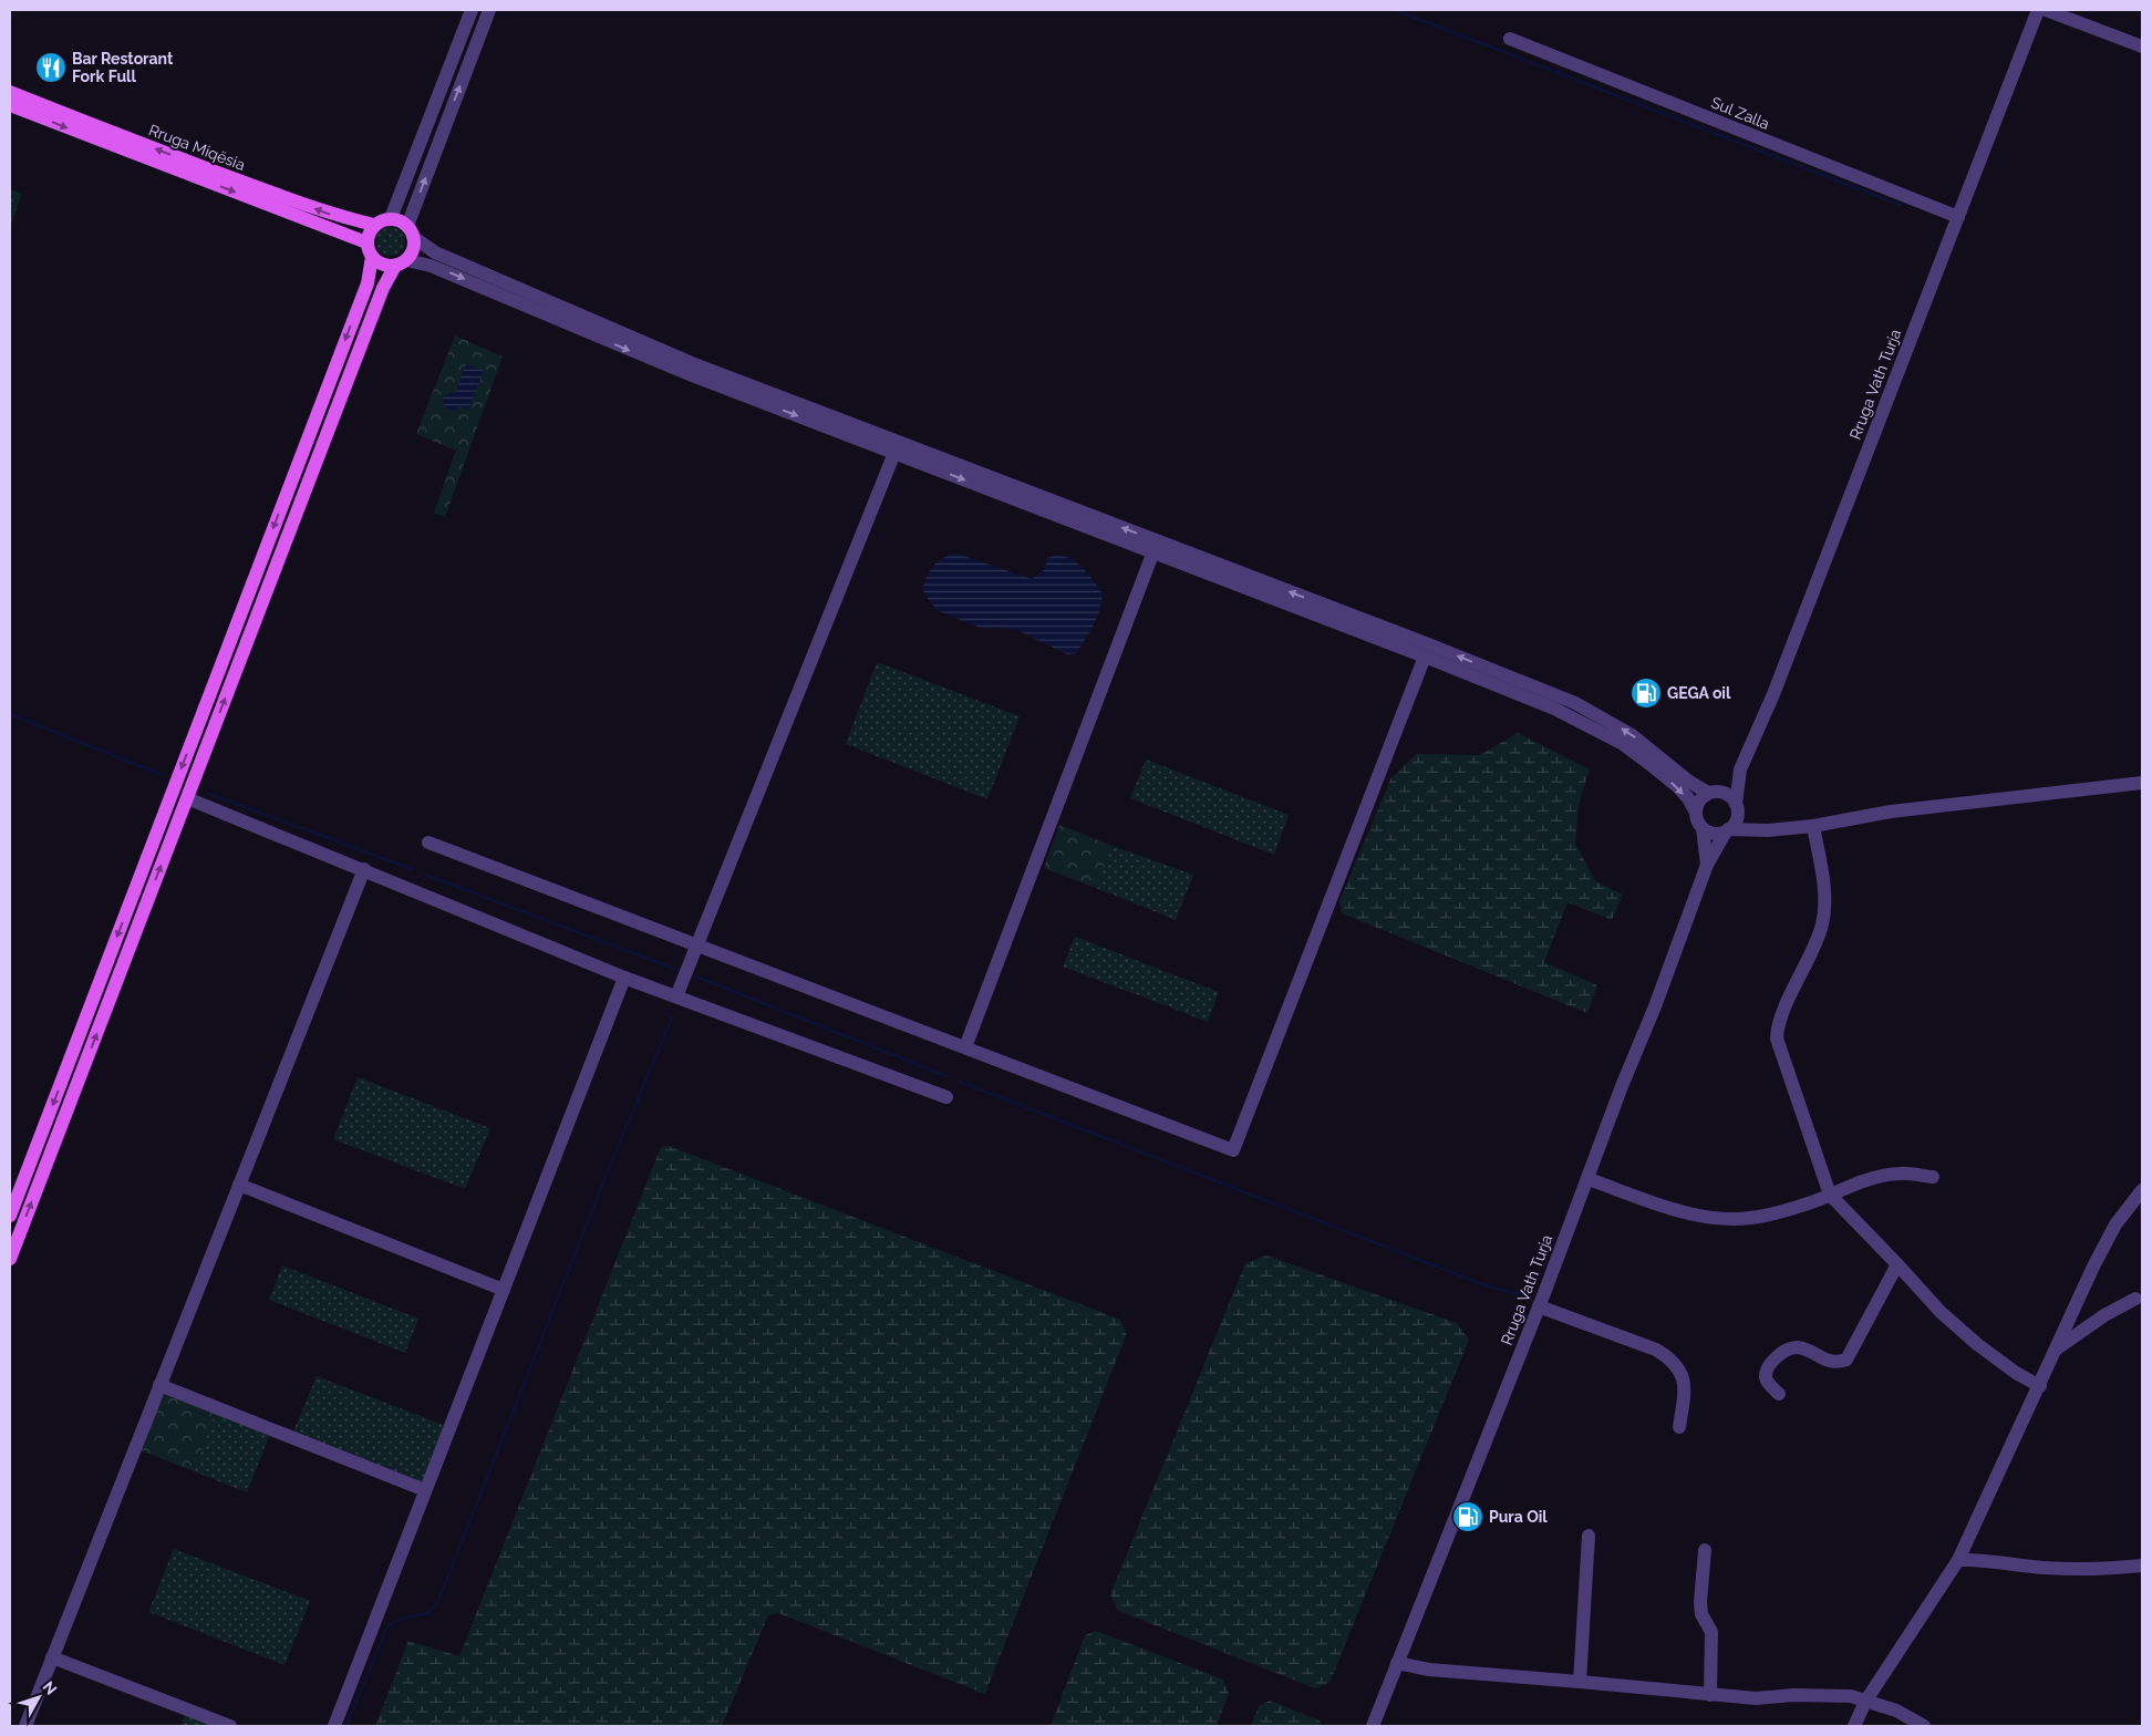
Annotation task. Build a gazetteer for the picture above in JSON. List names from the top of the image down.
{
  "streets": {
    "main road": ["Rruga Miqësia"],
    "street": ["Sul Zalla", "Rruga Vath Turja"]
  },
  "crossings": [
    ["Sul Zalla", "Rruga Vath Turja"]
  ],
  "places": {
    "restaurant": ["Bar Restorant Fork Full"],
    "fuel station": ["GEGA oil", "Pura Oil"]
  },
  "north": "top right"
}
